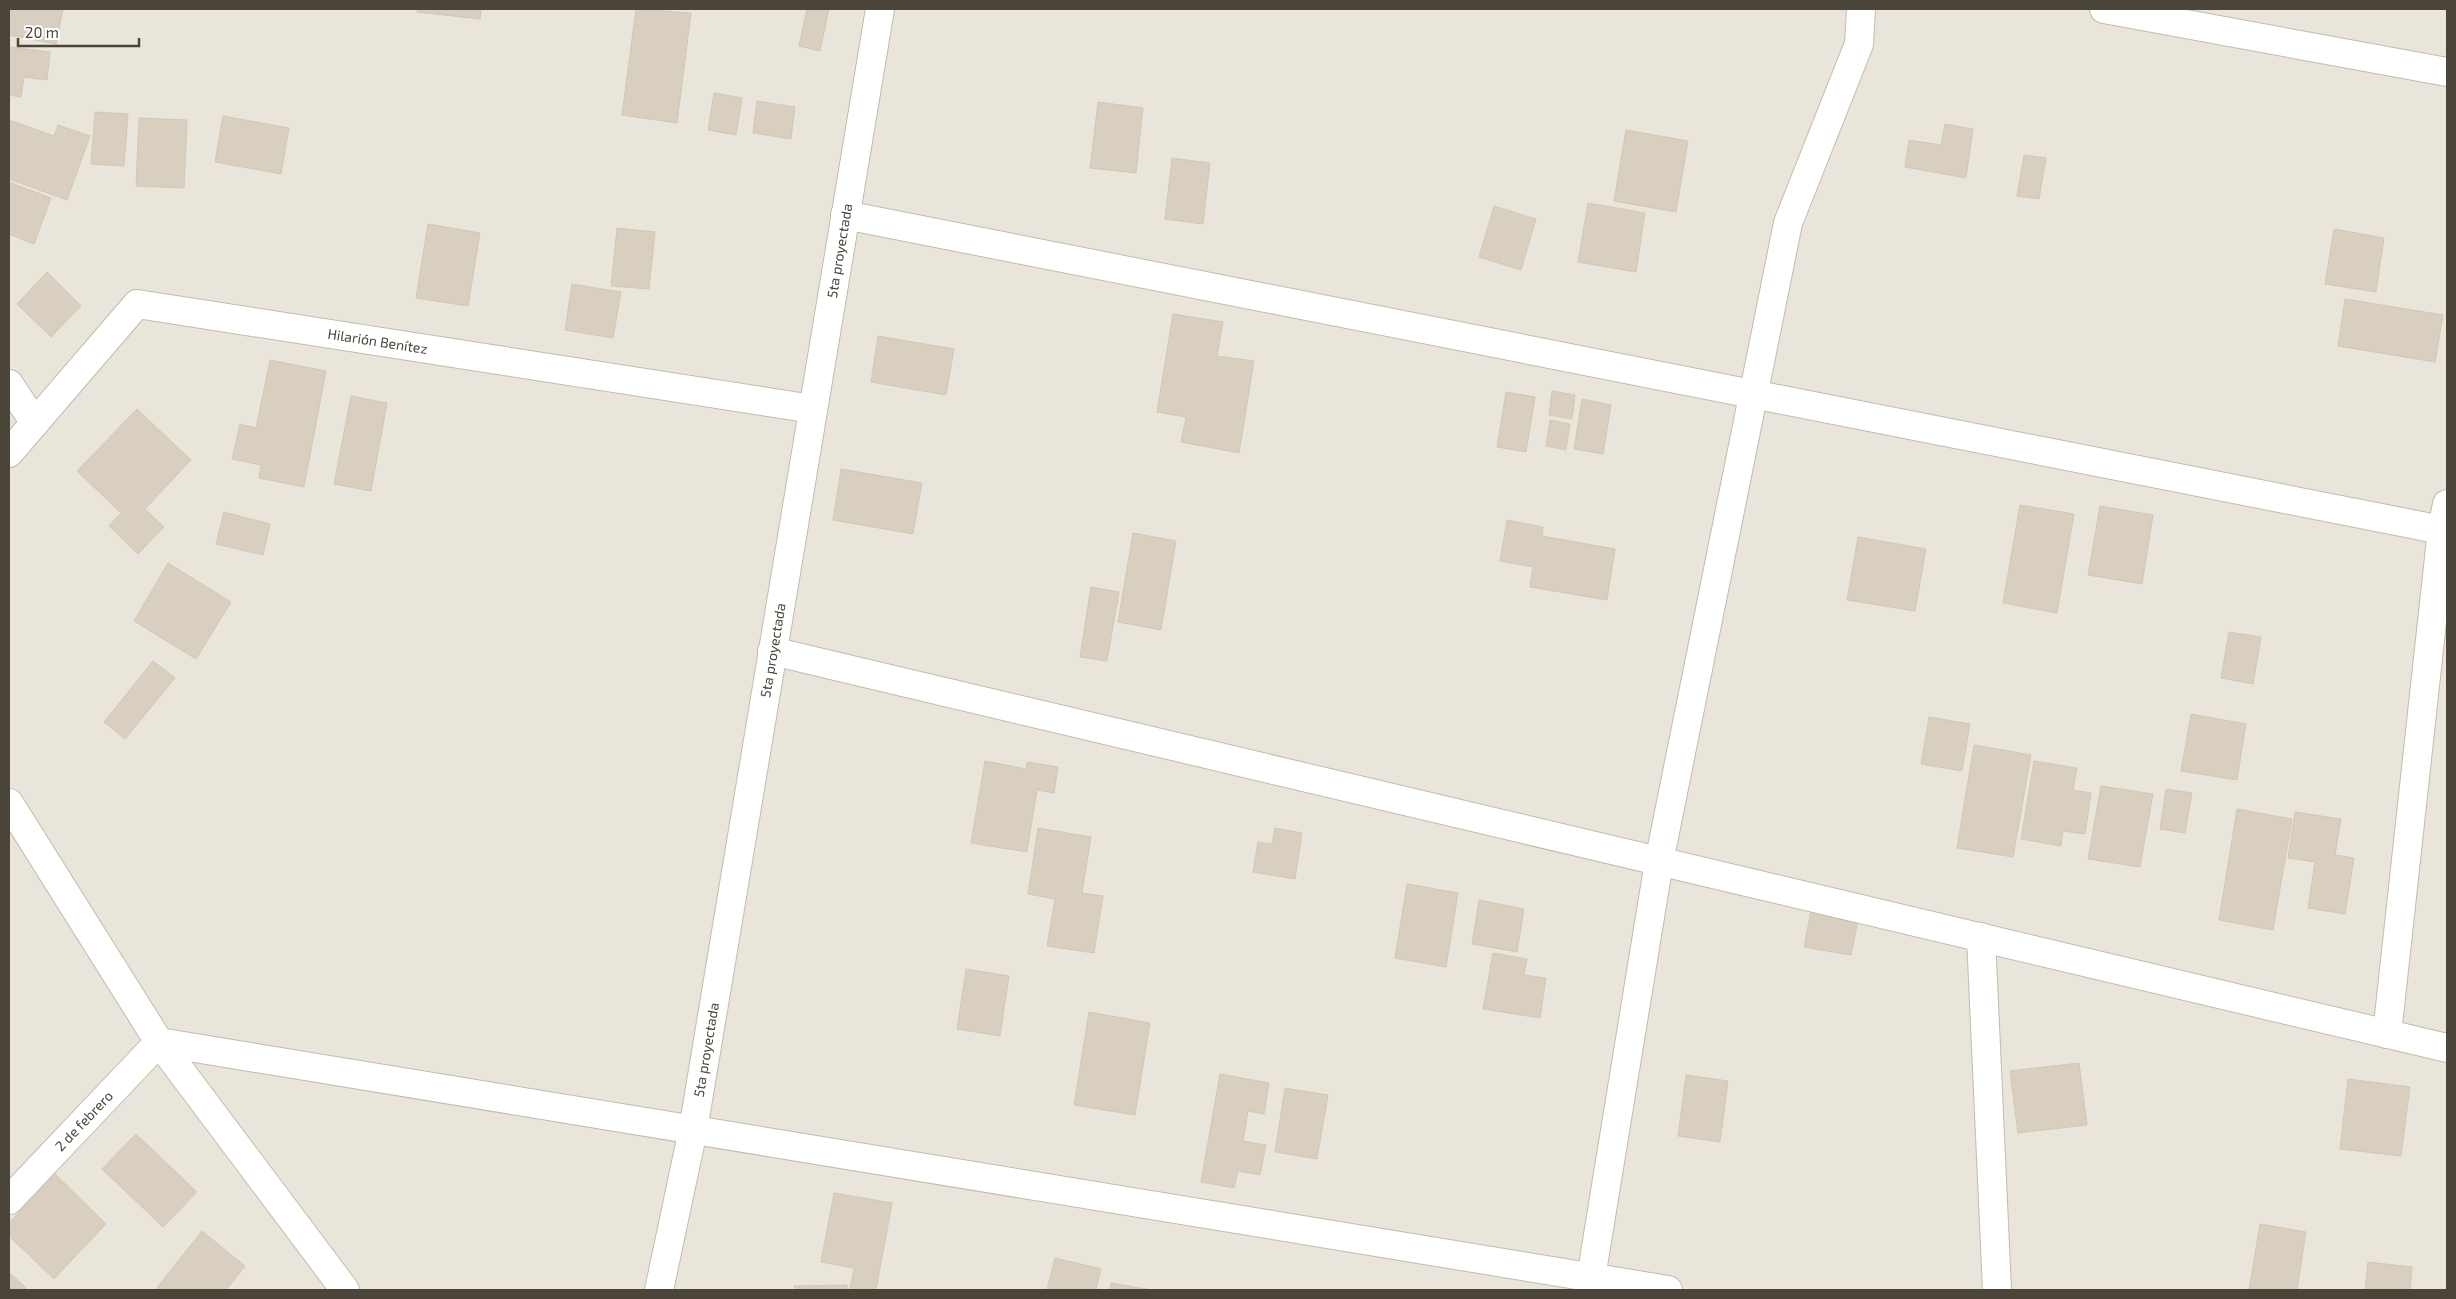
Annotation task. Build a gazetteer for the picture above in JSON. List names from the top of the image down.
{
  "streets": {
    "street": ["5ta proyectada", "Hilarión Benítez", "2 de febrero"]
  },
  "crossings": [
    ["5ta proyectada", "Hilarión Benítez"]
  ],
  "scale_bar": "20 m"
}
